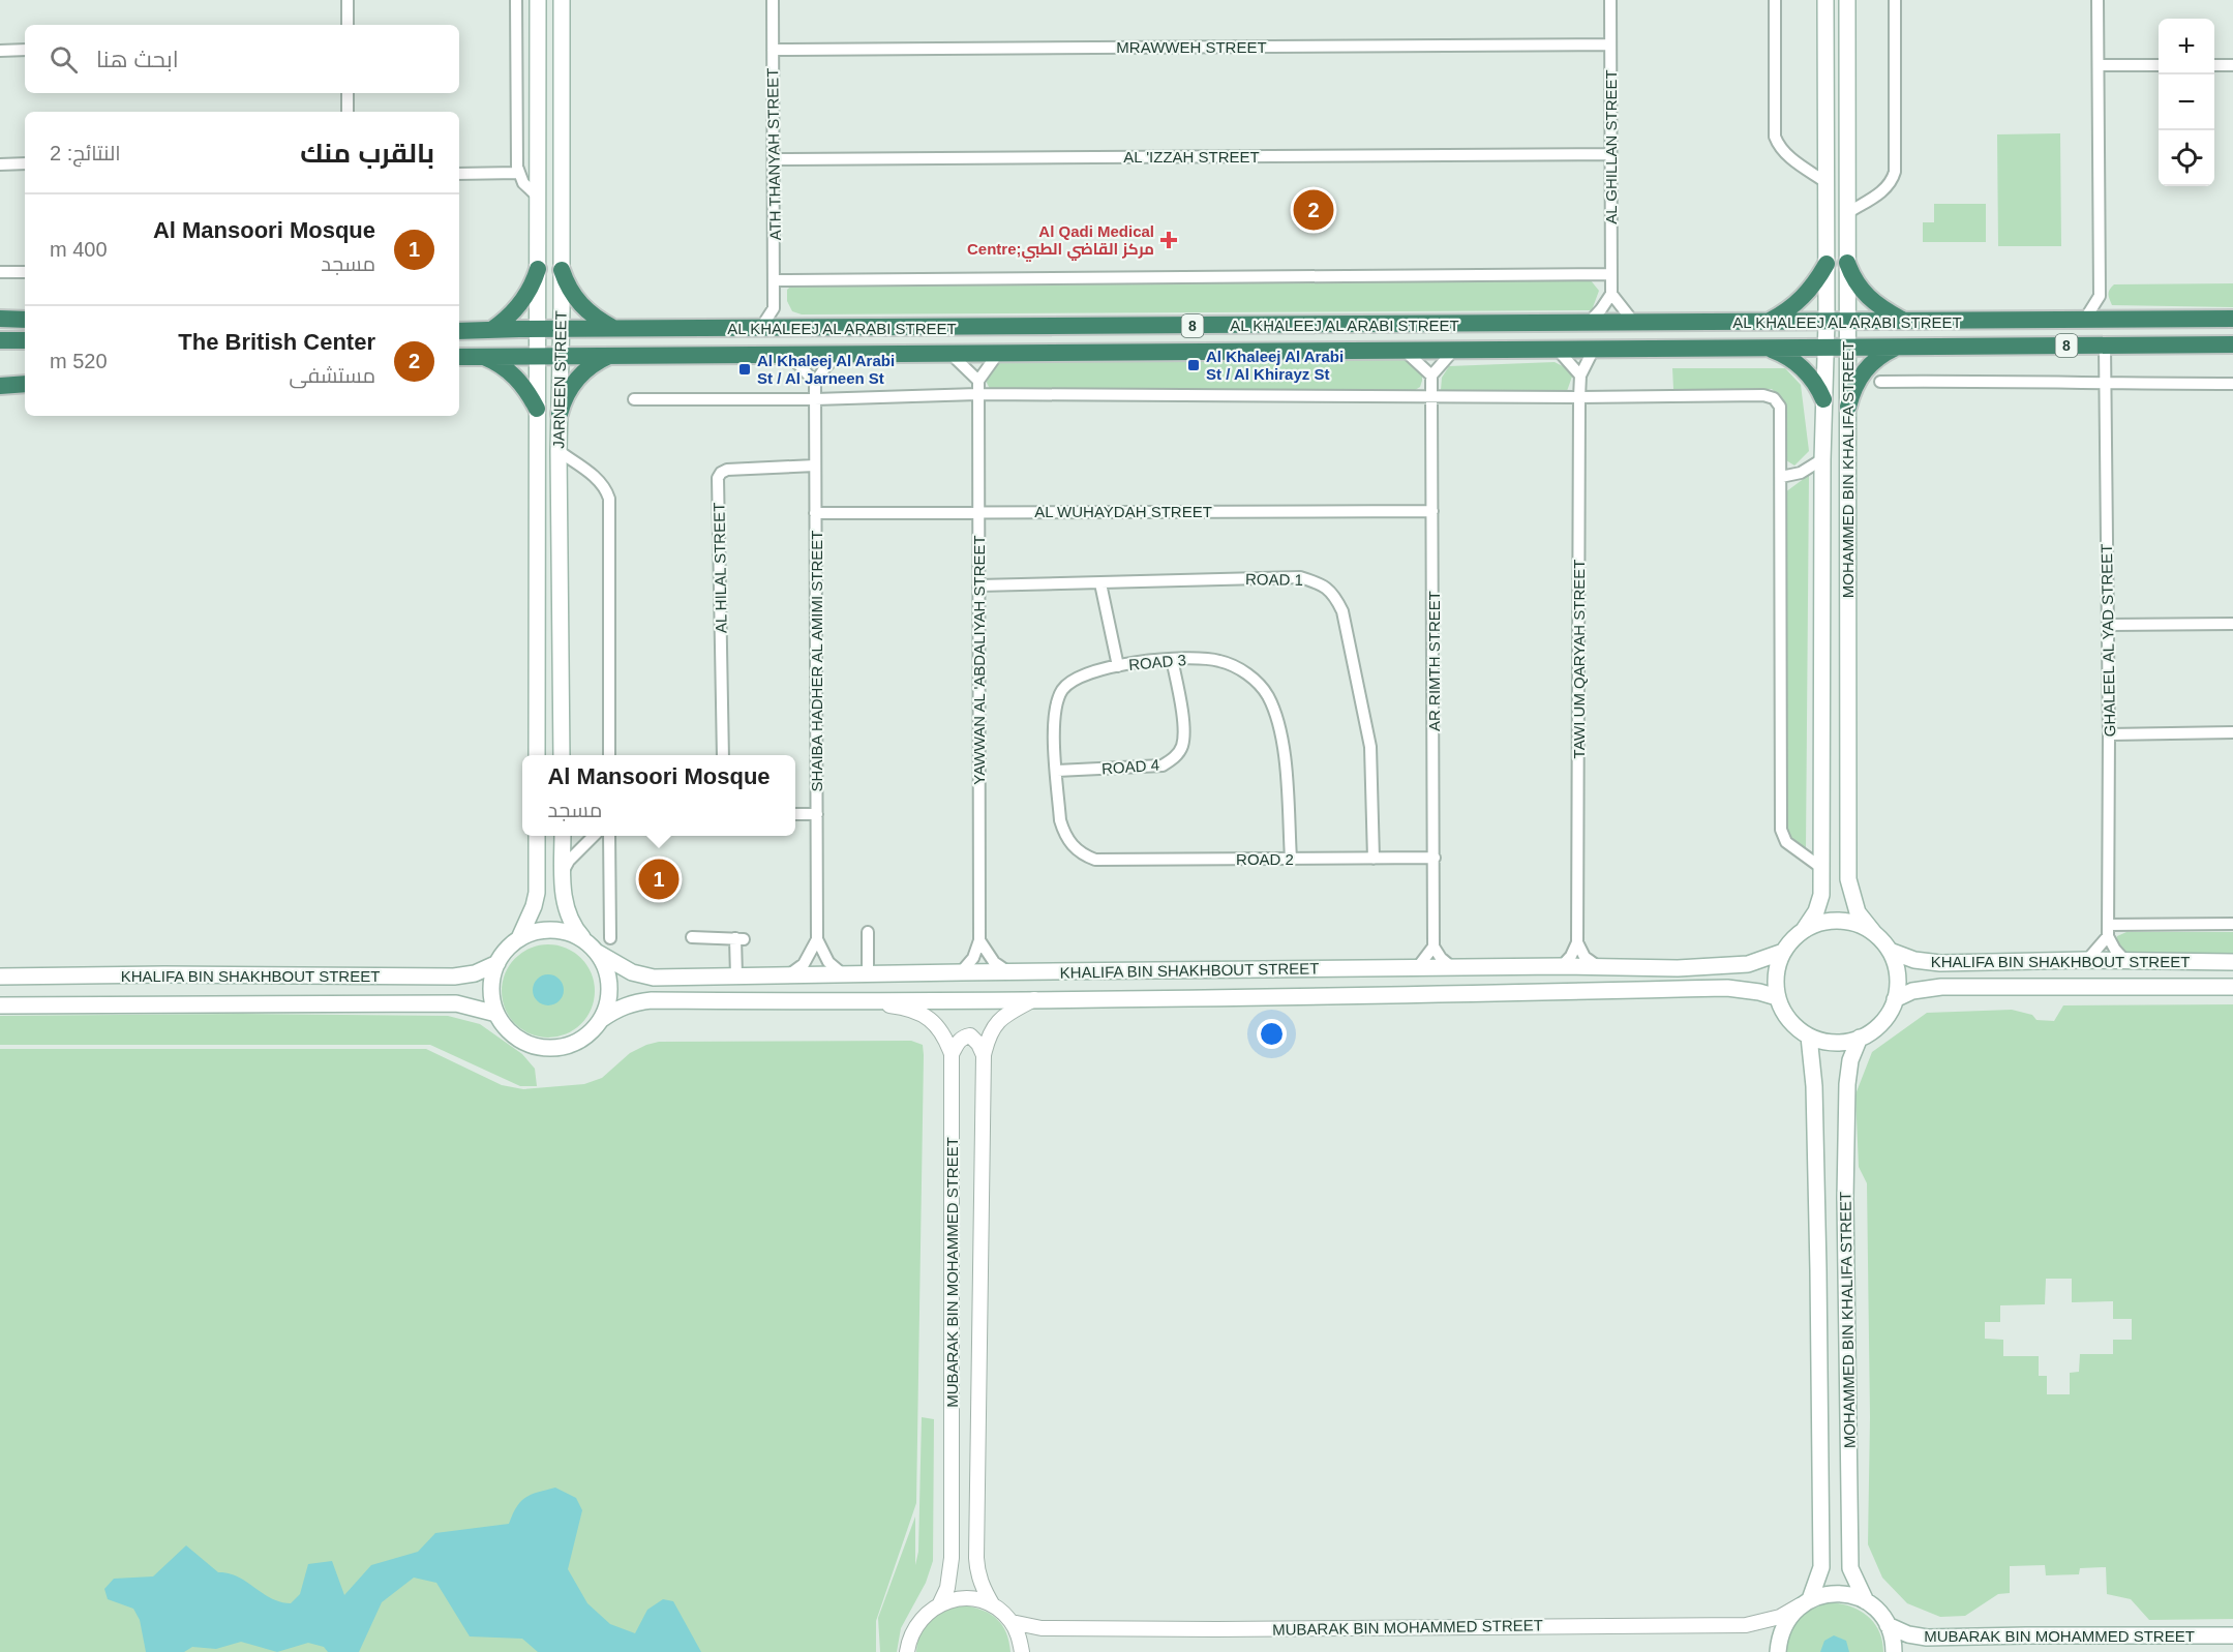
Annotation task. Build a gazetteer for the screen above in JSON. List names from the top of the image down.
{
  "streets": {
    "highway": ["AL KHALEEJ AL ARABI STREET", "8"],
    "main road": [
      "JARNEEN STREET",
      "MOHAMMED BIN KHALIFA STREET",
      "KHALIFA BIN SHAKHBOUT STREET",
      "MUBARAK BIN MOHAMMED STREET"
    ],
    "street": [
      "MRAWWEH STREET",
      "AL GHILLAN STREET",
      "ATH THANYAH STREET",
      "AL 'IZZAH STREET",
      "AL WUHAYDAH STREET",
      "AL HILAL STREET",
      "ROAD 1",
      "GHALEEL AL YAD STREET",
      "TAWI UM QARYAH STREET",
      "YAWWAN AL 'ABDALIYAH STREET",
      "SHAIBA HADHER AL AMIMI STREET",
      "AR RIMTH STREET",
      "ROAD 3",
      "ROAD 4",
      "ROAD 2"
    ]
  },
  "crossings": [
    ["MRAWWEH STREET", "AL GHILLAN STREET"],
    ["MRAWWEH STREET", "ATH THANYAH STREET"],
    ["AL GHILLAN STREET", "AL 'IZZAH STREET"],
    ["ATH THANYAH STREET", "AL 'IZZAH STREET"],
    ["AL KHALEEJ AL ARABI STREET", "JARNEEN STREET"],
    ["AL KHALEEJ AL ARABI STREET", "MOHAMMED BIN KHALIFA STREET"],
    ["AL KHALEEJ AL ARABI STREET", "GHALEEL AL YAD STREET"],
    ["AL KHALEEJ AL ARABI STREET", "TAWI UM QARYAH STREET"],
    ["MOHAMMED BIN KHALIFA STREET", "KHALIFA BIN SHAKHBOUT STREET"],
    ["MOHAMMED BIN KHALIFA STREET", "MUBARAK BIN MOHAMMED STREET"],
    ["AL WUHAYDAH STREET", "YAWWAN AL 'ABDALIYAH STREET"],
    ["AL WUHAYDAH STREET", "SHAIBA HADHER AL AMIMI STREET"],
    ["AL WUHAYDAH STREET", "AR RIMTH STREET"],
    ["AL HILAL STREET", "SHAIBA HADHER AL AMIMI STREET"],
    ["ROAD 1", "YAWWAN AL 'ABDALIYAH STREET"],
    ["ROAD 1", "ROAD 2"],
    ["YAWWAN AL 'ABDALIYAH STREET", "KHALIFA BIN SHAKHBOUT STREET"],
    ["AR RIMTH STREET", "ROAD 2"],
    ["ROAD 3", "ROAD 4"],
    ["ROAD 3", "ROAD 2"],
    ["KHALIFA BIN SHAKHBOUT STREET", "MUBARAK BIN MOHAMMED STREET"]
  ],
  "places": {
    "health": ["Al Qadi Medical Centre;مركز القاضي الطبي"],
    "transit": ["Al Khaleej Al Arabi St / Al Khirayz St", "Al Khaleej Al Arabi St / Al Jarneen St"]
  },
  "page": {
    "map_buttons": ["+", "−"],
    "search": "ابحث هنا",
    "heading": ["بالقرب منك", "النتائج: 2"],
    "pins": ["2", "1"],
    "list": [
      {
        "mark": "1",
        "name": "Al Mansoori Mosque",
        "note": "مسجد",
        "value": "400 m"
      },
      {
        "mark": "2",
        "name": "The British Center",
        "note": "مستشفى",
        "value": "520 m"
      }
    ],
    "popup": ["Al Mansoori Mosque", "مسجد"]
  }
}
